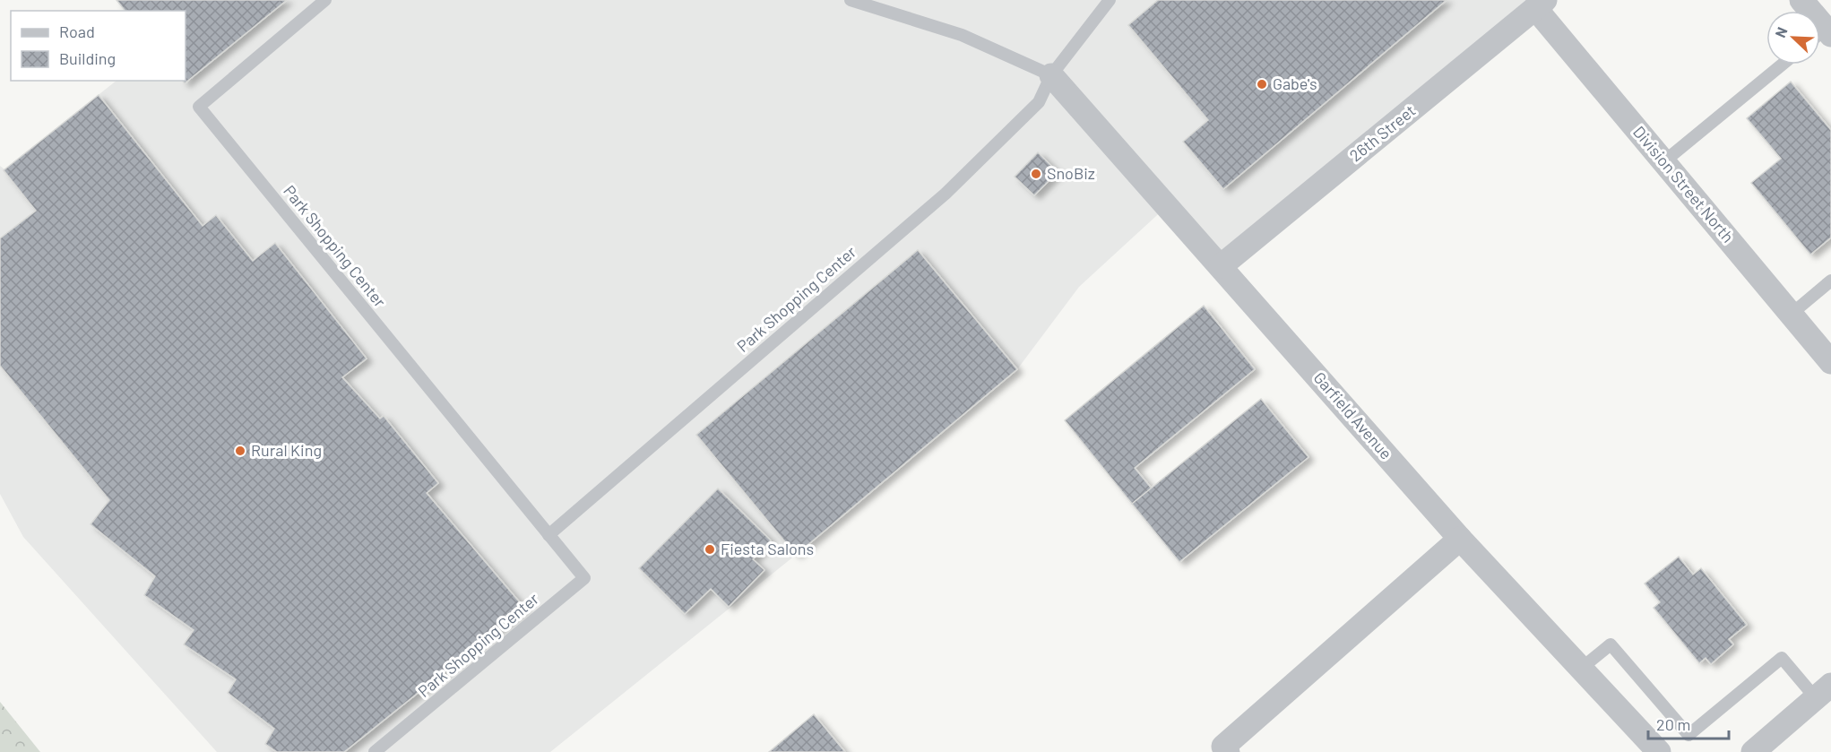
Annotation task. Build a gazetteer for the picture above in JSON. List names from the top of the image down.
{
  "streets": {
    "street": ["26th Street", "Division Street North", "Garfield Avenue"],
    "lane": ["Park Shopping Center"]
  },
  "crossings": [
    ["26th Street", "Division Street North"],
    ["26th Street", "Garfield Avenue"],
    ["Park Shopping Center", "Garfield Avenue"]
  ],
  "places": [
    "Gabe's",
    "SnoBiz",
    "Rural King",
    "Fiesta Salons"
  ],
  "legend": ["Road", "Building"],
  "scale_bar": "20 m",
  "north": "top left"
}
